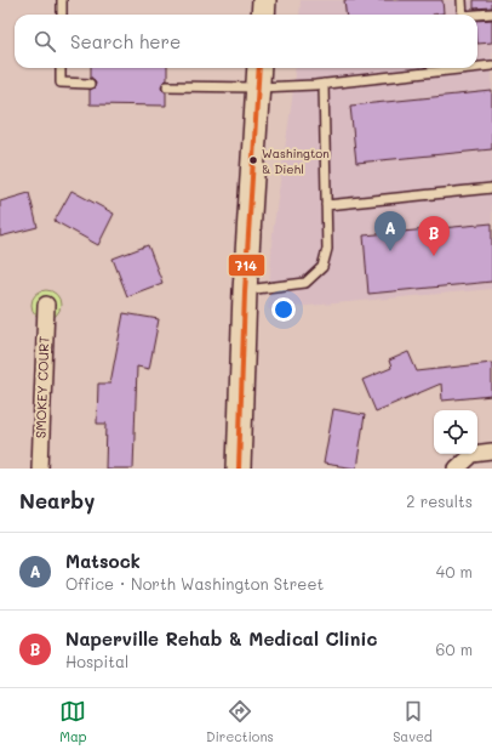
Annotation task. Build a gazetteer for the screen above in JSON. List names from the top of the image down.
{
  "streets": {
    "street": ["SMOKEY COURT"]
  },
  "places": ["Washington & Diehl"],
  "lines": ["transit line 714"],
  "page": {
    "search": "Search here",
    "pins": ["A", "B"],
    "heading": ["Nearby", "2 results"],
    "list": [
      {
        "mark": "A",
        "name": "Matsock",
        "note": "Office · North Washington Street",
        "value": "40 m"
      },
      {
        "mark": "B",
        "name": "Naperville Rehab & Medical Clinic",
        "note": "Hospital",
        "value": "60 m"
      }
    ],
    "nav": ["Map", "Directions", "Saved"]
  }
}
